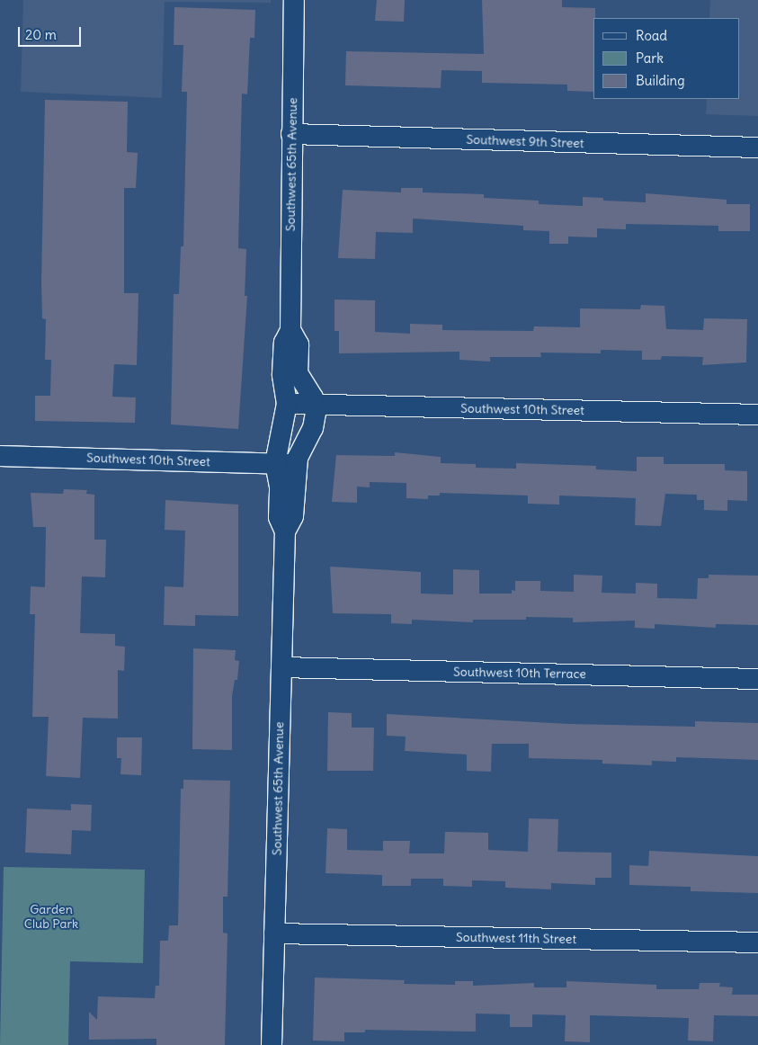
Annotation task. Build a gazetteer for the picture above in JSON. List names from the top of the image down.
{
  "streets": {
    "street": [
      "Southwest 9th Street",
      "Southwest 65th Avenue",
      "Southwest 10th Street",
      "Southwest 10th Terrace",
      "Southwest 11th Street"
    ]
  },
  "crossings": [
    ["Southwest 9th Street", "Southwest 65th Avenue"],
    ["Southwest 65th Avenue", "Southwest 10th Street"],
    ["Southwest 65th Avenue", "Southwest 10th Terrace"],
    ["Southwest 65th Avenue", "Southwest 11th Street"]
  ],
  "parks": ["Garden Club Park"],
  "legend": ["Road", "Park", "Building"],
  "scale_bar": "20 m"
}
